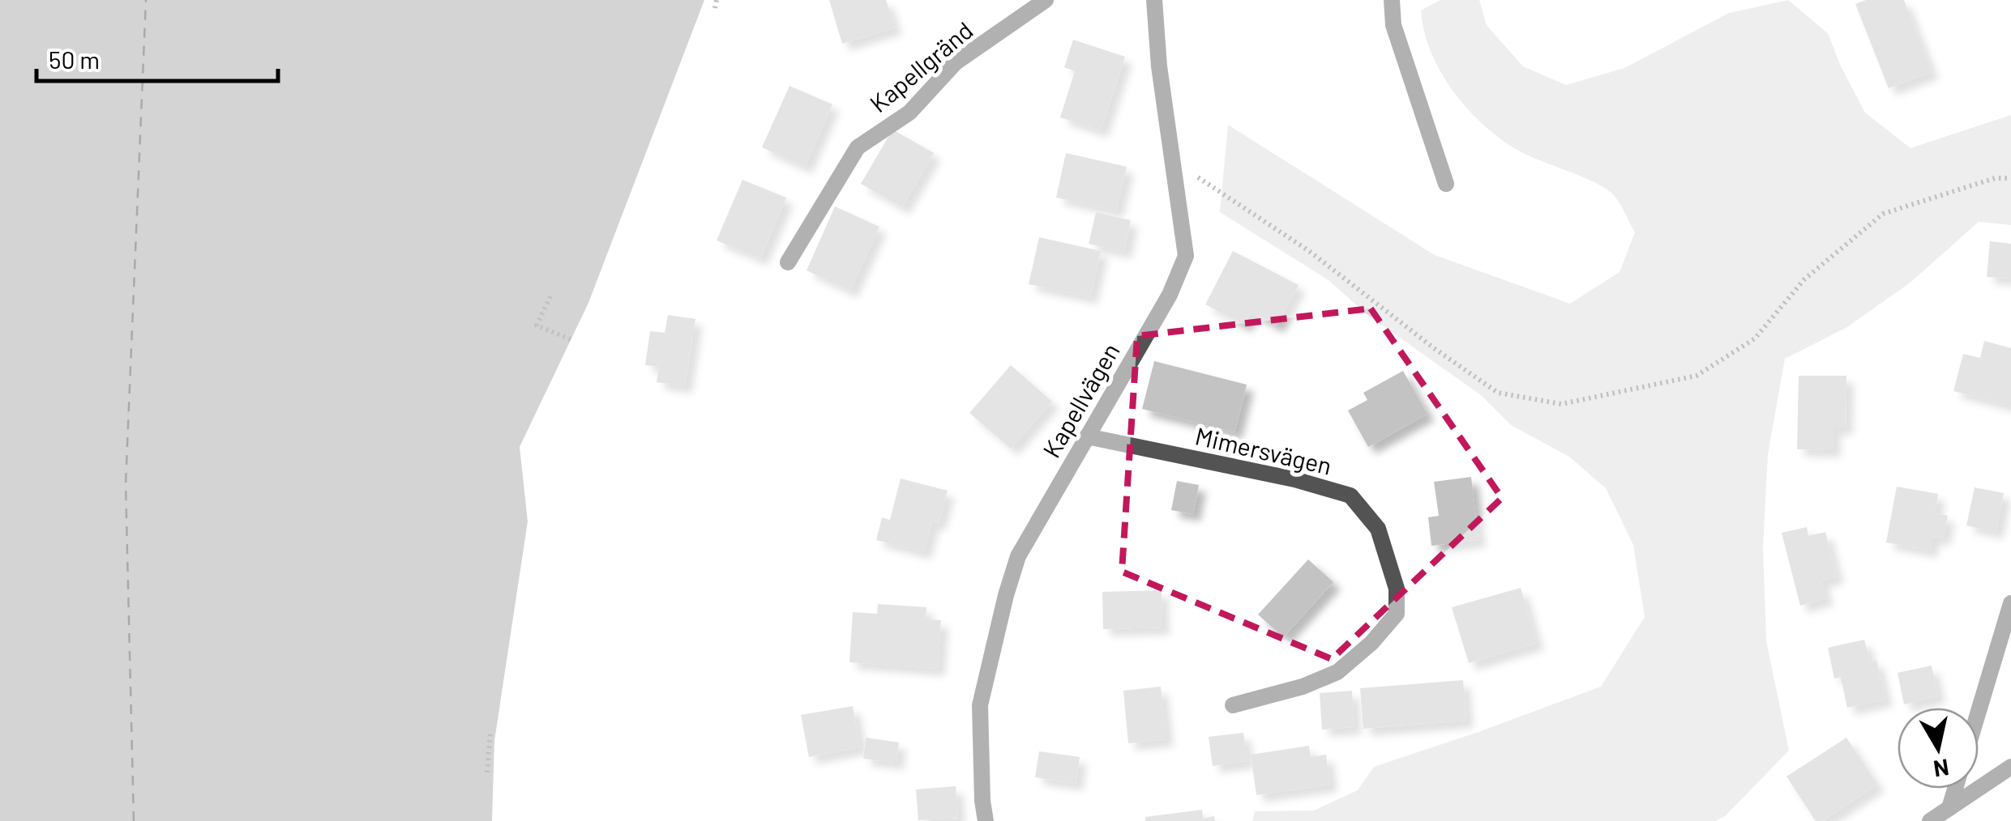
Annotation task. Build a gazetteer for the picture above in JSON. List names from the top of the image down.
{
  "streets": {
    "street": ["Kapellgränd", "Kapellvägen", "Mimersvägen"]
  },
  "crossings": [
    ["Kapellvägen", "Mimersvägen"]
  ],
  "scale_bar": "50 m",
  "north": "bottom"
}
